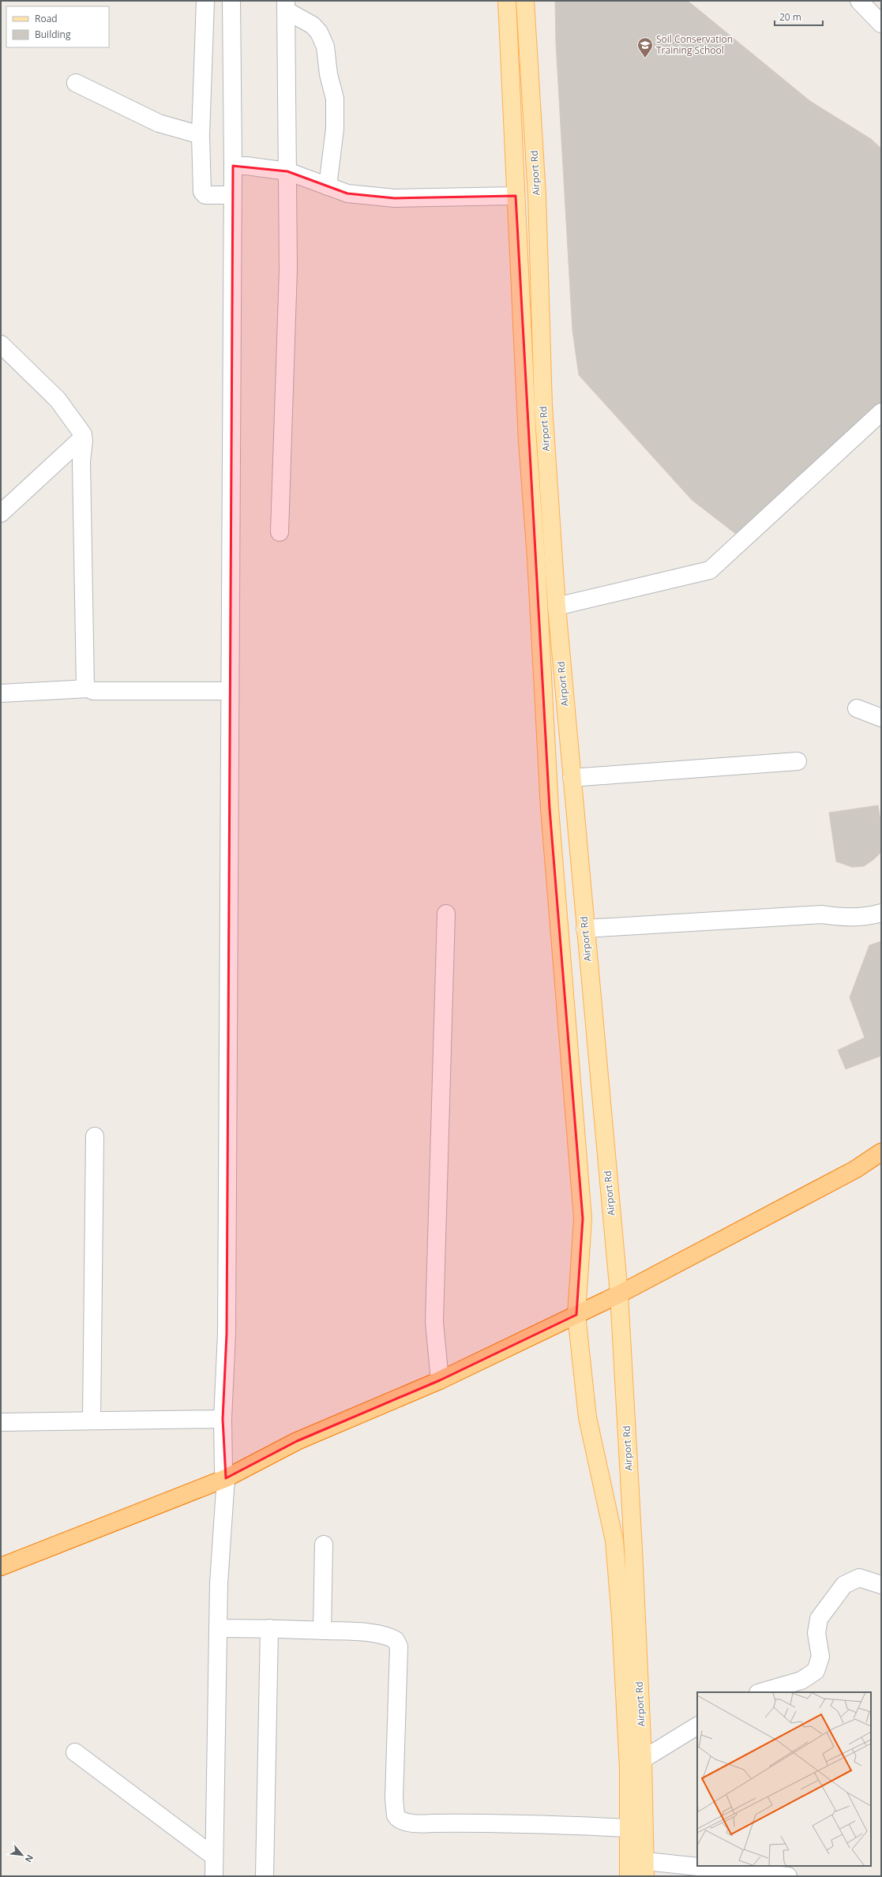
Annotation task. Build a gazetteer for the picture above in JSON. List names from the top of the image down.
{
  "streets": {
    "main road": ["Airport Rd"]
  },
  "places": {
    "school or university": ["Soil Conservation Training School"]
  },
  "legend": ["Road", "Building"],
  "scale_bar": "20 m",
  "north": "bottom right"
}
